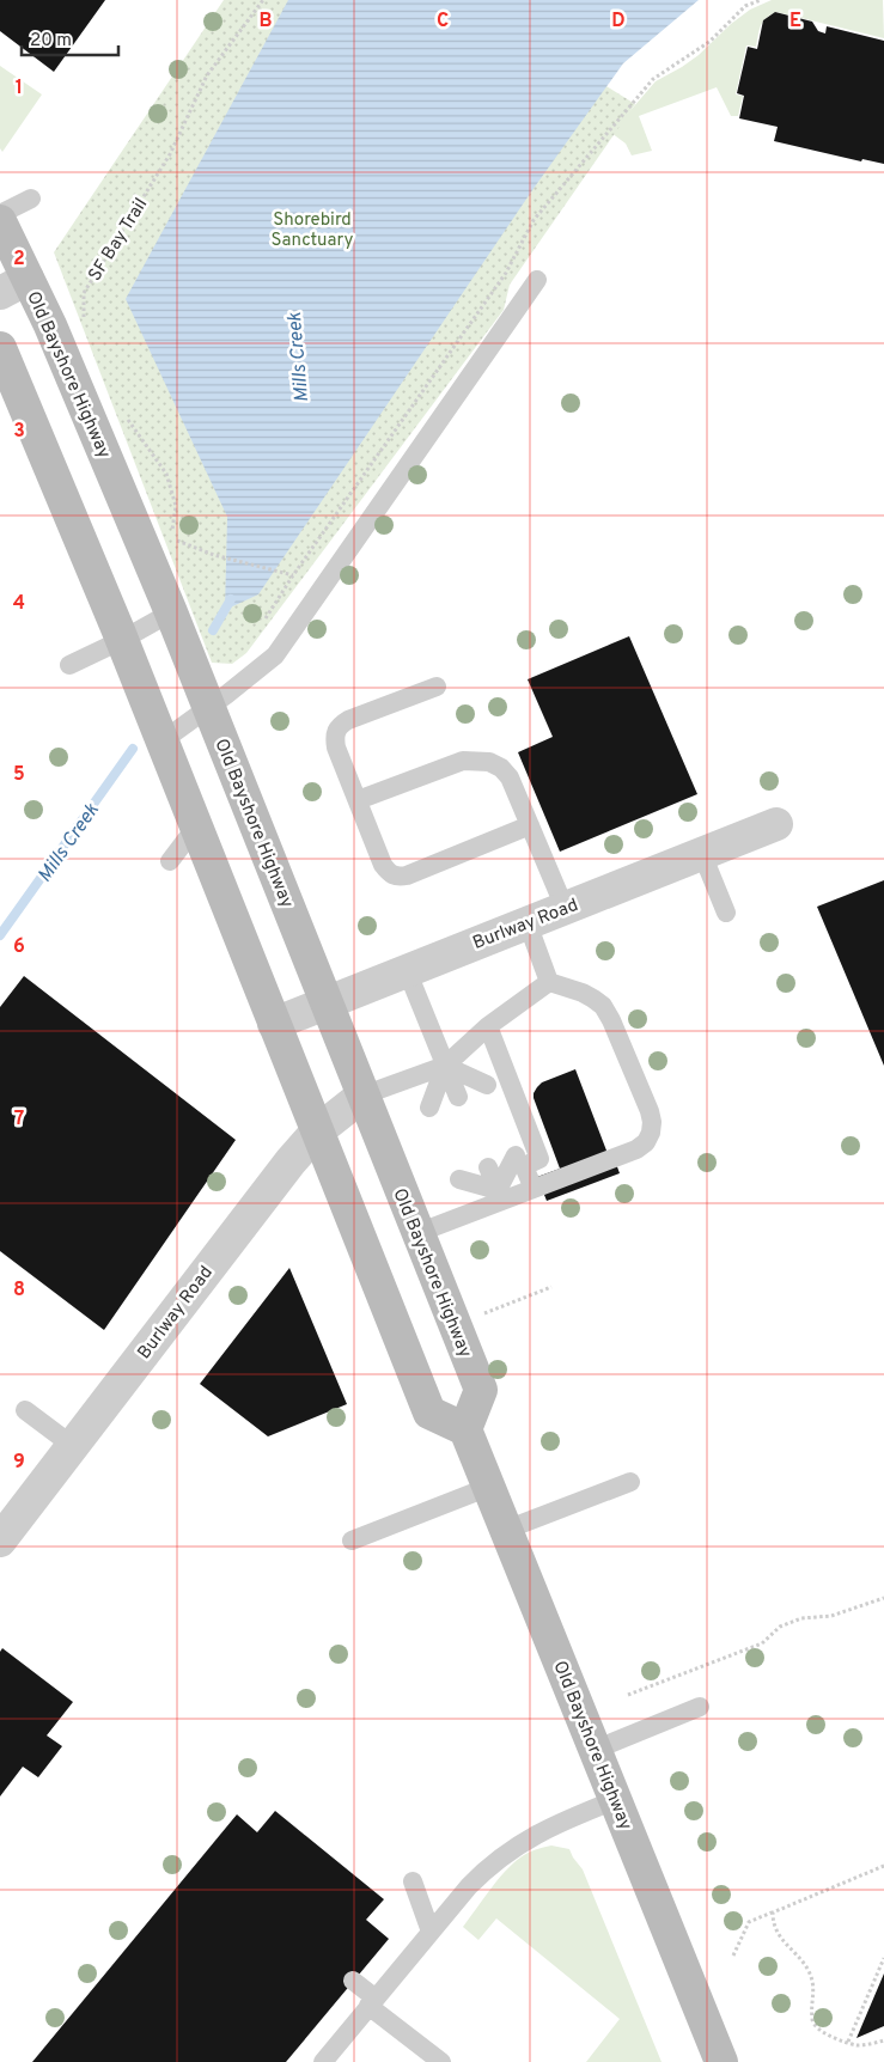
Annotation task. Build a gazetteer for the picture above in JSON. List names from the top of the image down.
{
  "streets": {
    "main road": ["Old Bayshore Highway"],
    "street": ["Burlway Road"],
    "path": ["SF Bay Trail"]
  },
  "crossings": [
    ["Old Bayshore Highway", "Burlway Road"]
  ],
  "water": ["Mills Creek"],
  "parks": ["Shorebird Sanctuary"],
  "scale_bar": "20 m",
  "grid": {
    "columns": [
      "B",
      "C",
      "D",
      "E"
    ],
    "rows": [
      "1",
      "2",
      "3",
      "4",
      "5",
      "6",
      "7",
      "8",
      "9"
    ]
  }
}
